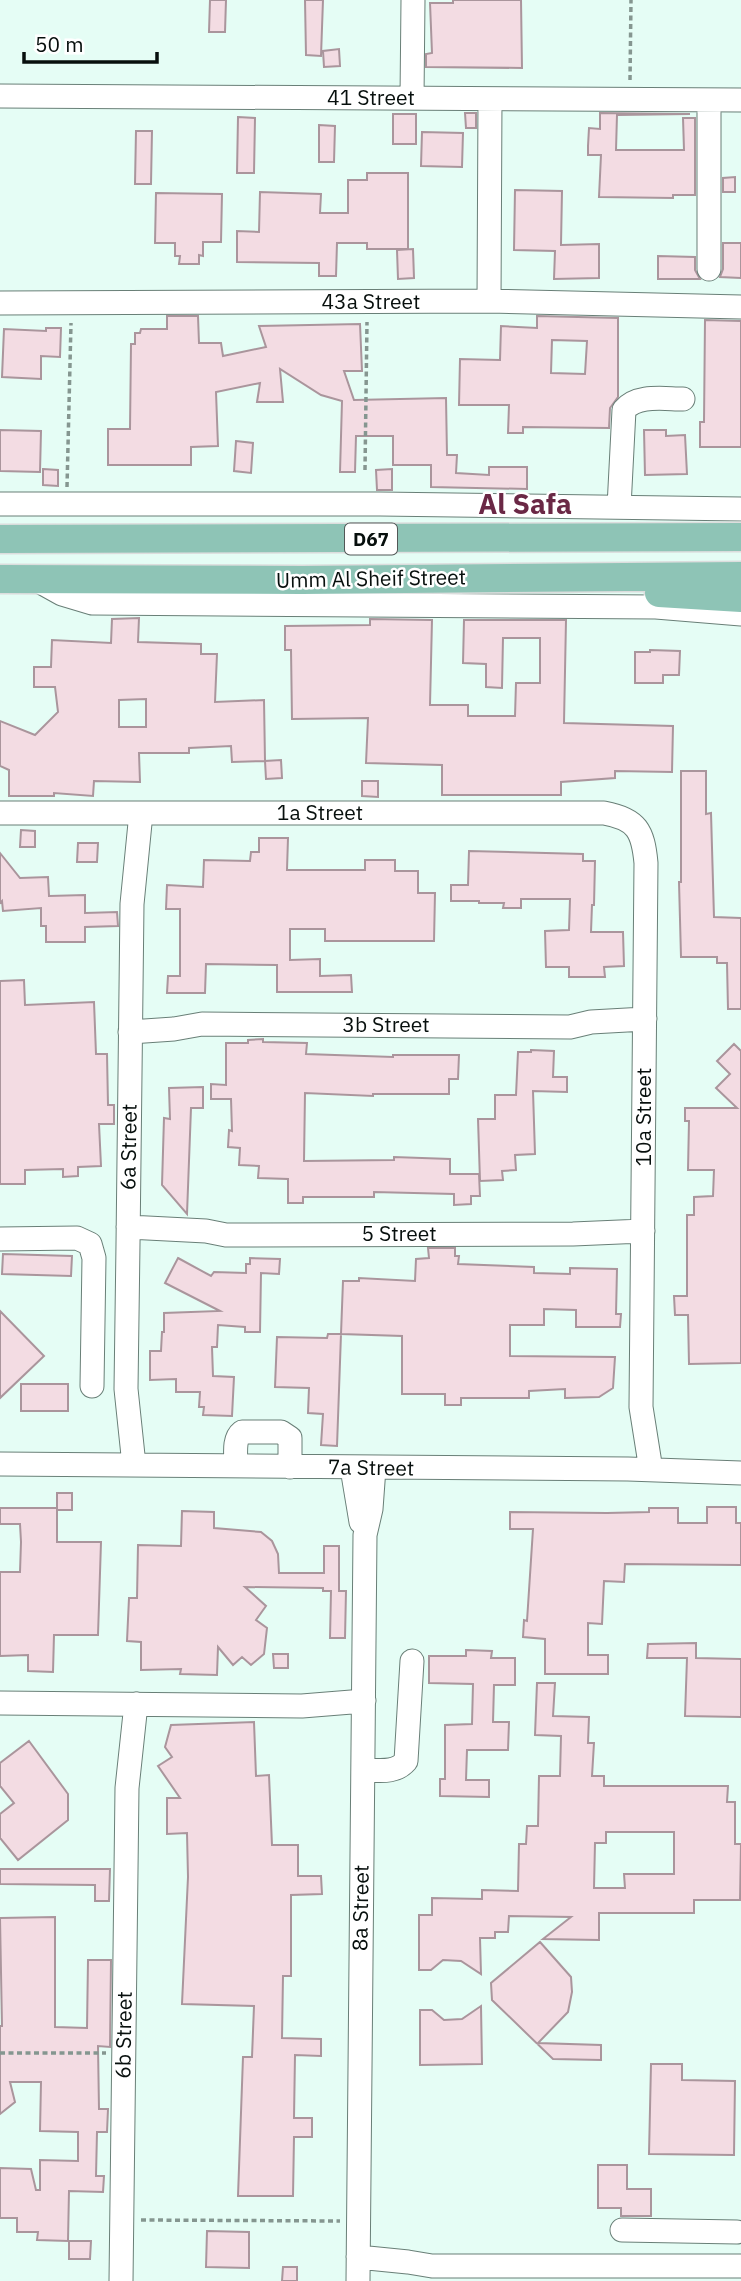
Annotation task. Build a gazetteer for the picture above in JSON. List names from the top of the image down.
{
  "streets": {
    "main road": ["D67", "Umm Al Sheif Street"],
    "street": [
      "41 Street",
      "43a Street",
      "1a Street",
      "3b Street",
      "10a Street",
      "6a Street",
      "5 Street",
      "7a Street",
      "8a Street",
      "6b Street"
    ]
  },
  "crossings": [
    ["1a Street", "10a Street"],
    ["1a Street", "6a Street"],
    ["3b Street", "10a Street"],
    ["3b Street", "6a Street"],
    ["10a Street", "5 Street"],
    ["10a Street", "7a Street"],
    ["6a Street", "5 Street"],
    ["6a Street", "7a Street"],
    ["7a Street", "8a Street"]
  ],
  "districts": ["Al Safa"],
  "scale_bar": "50 m"
}
